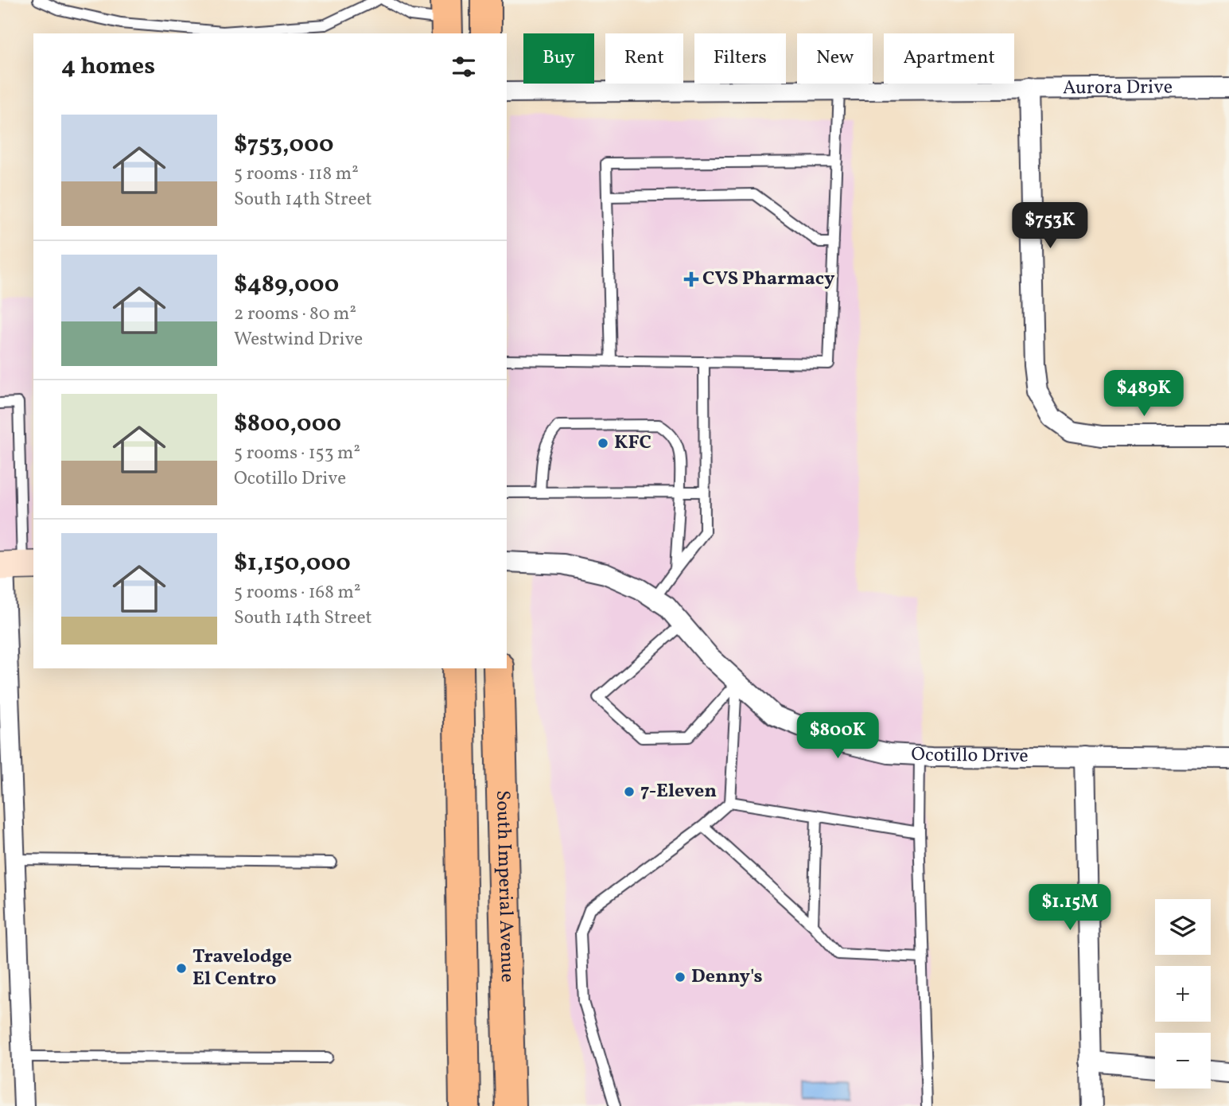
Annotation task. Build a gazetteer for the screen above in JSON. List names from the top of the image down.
{
  "streets": {
    "highway": ["South Imperial Avenue"],
    "street": ["Aurora Drive", "Ocotillo Drive"]
  },
  "places": {
    "health": ["CVS Pharmacy"],
    "other": [
      "KFC",
      "7-Eleven",
      "Travelodge El Centro",
      "Denny's"
    ]
  },
  "page": {
    "chip": [
      "Buy",
      "Rent",
      "Filters",
      "New",
      "Apartment"
    ],
    "heading": "4 homes",
    "list": [
      {
        "name": "$753,000",
        "note": "5 rooms · 118 m² · South 14th Street"
      },
      {
        "name": "$489,000",
        "note": "2 rooms · 80 m² · Westwind Drive"
      },
      {
        "name": "$800,000",
        "note": "5 rooms · 153 m² · Ocotillo Drive"
      },
      {
        "name": "$1,150,000",
        "note": "5 rooms · 168 m² · South 14th Street"
      }
    ],
    "price": [
      "$753K",
      "$489K",
      "$800K",
      "$1.15M"
    ],
    "map_buttons": ["+", "−"]
  }
}
